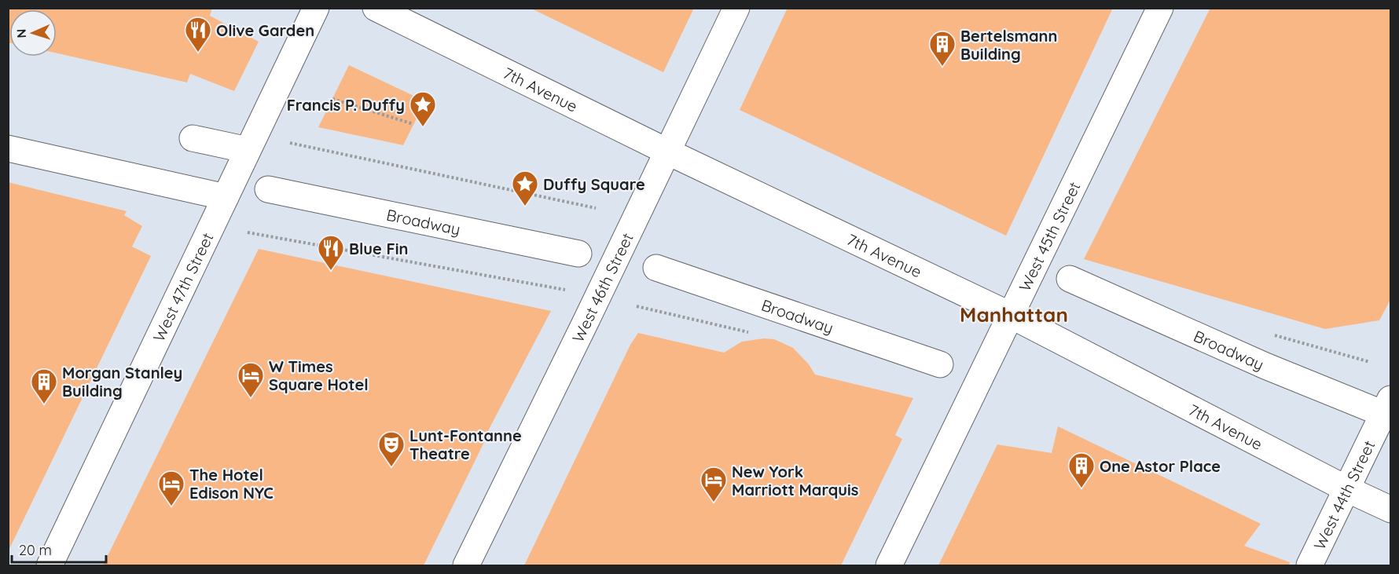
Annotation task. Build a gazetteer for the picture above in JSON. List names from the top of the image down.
{
  "streets": {
    "main road": [
      "7th Avenue",
      "Broadway",
      "West 45th Street",
      "West 47th Street",
      "West 46th Street",
      "West 44th Street"
    ]
  },
  "crossings": [
    ["7th Avenue", "West 45th Street"],
    ["7th Avenue", "West 46th Street"],
    ["7th Avenue", "West 44th Street"],
    ["Broadway", "West 44th Street"]
  ],
  "districts": ["Manhattan"],
  "places": {
    "restaurant": ["Olive Garden", "Blue Fin"],
    "building": ["Bertelsmann Building", "Morgan Stanley Building", "One Astor Place"],
    "place": ["Francis P. Duffy", "Duffy Square"],
    "hotel": ["W Times Square Hotel", "New York Marriott Marquis", "The Hotel Edison NYC"],
    "theatre": ["Lunt-Fontanne Theatre"]
  },
  "scale_bar": "20 m",
  "north": "left"
}
